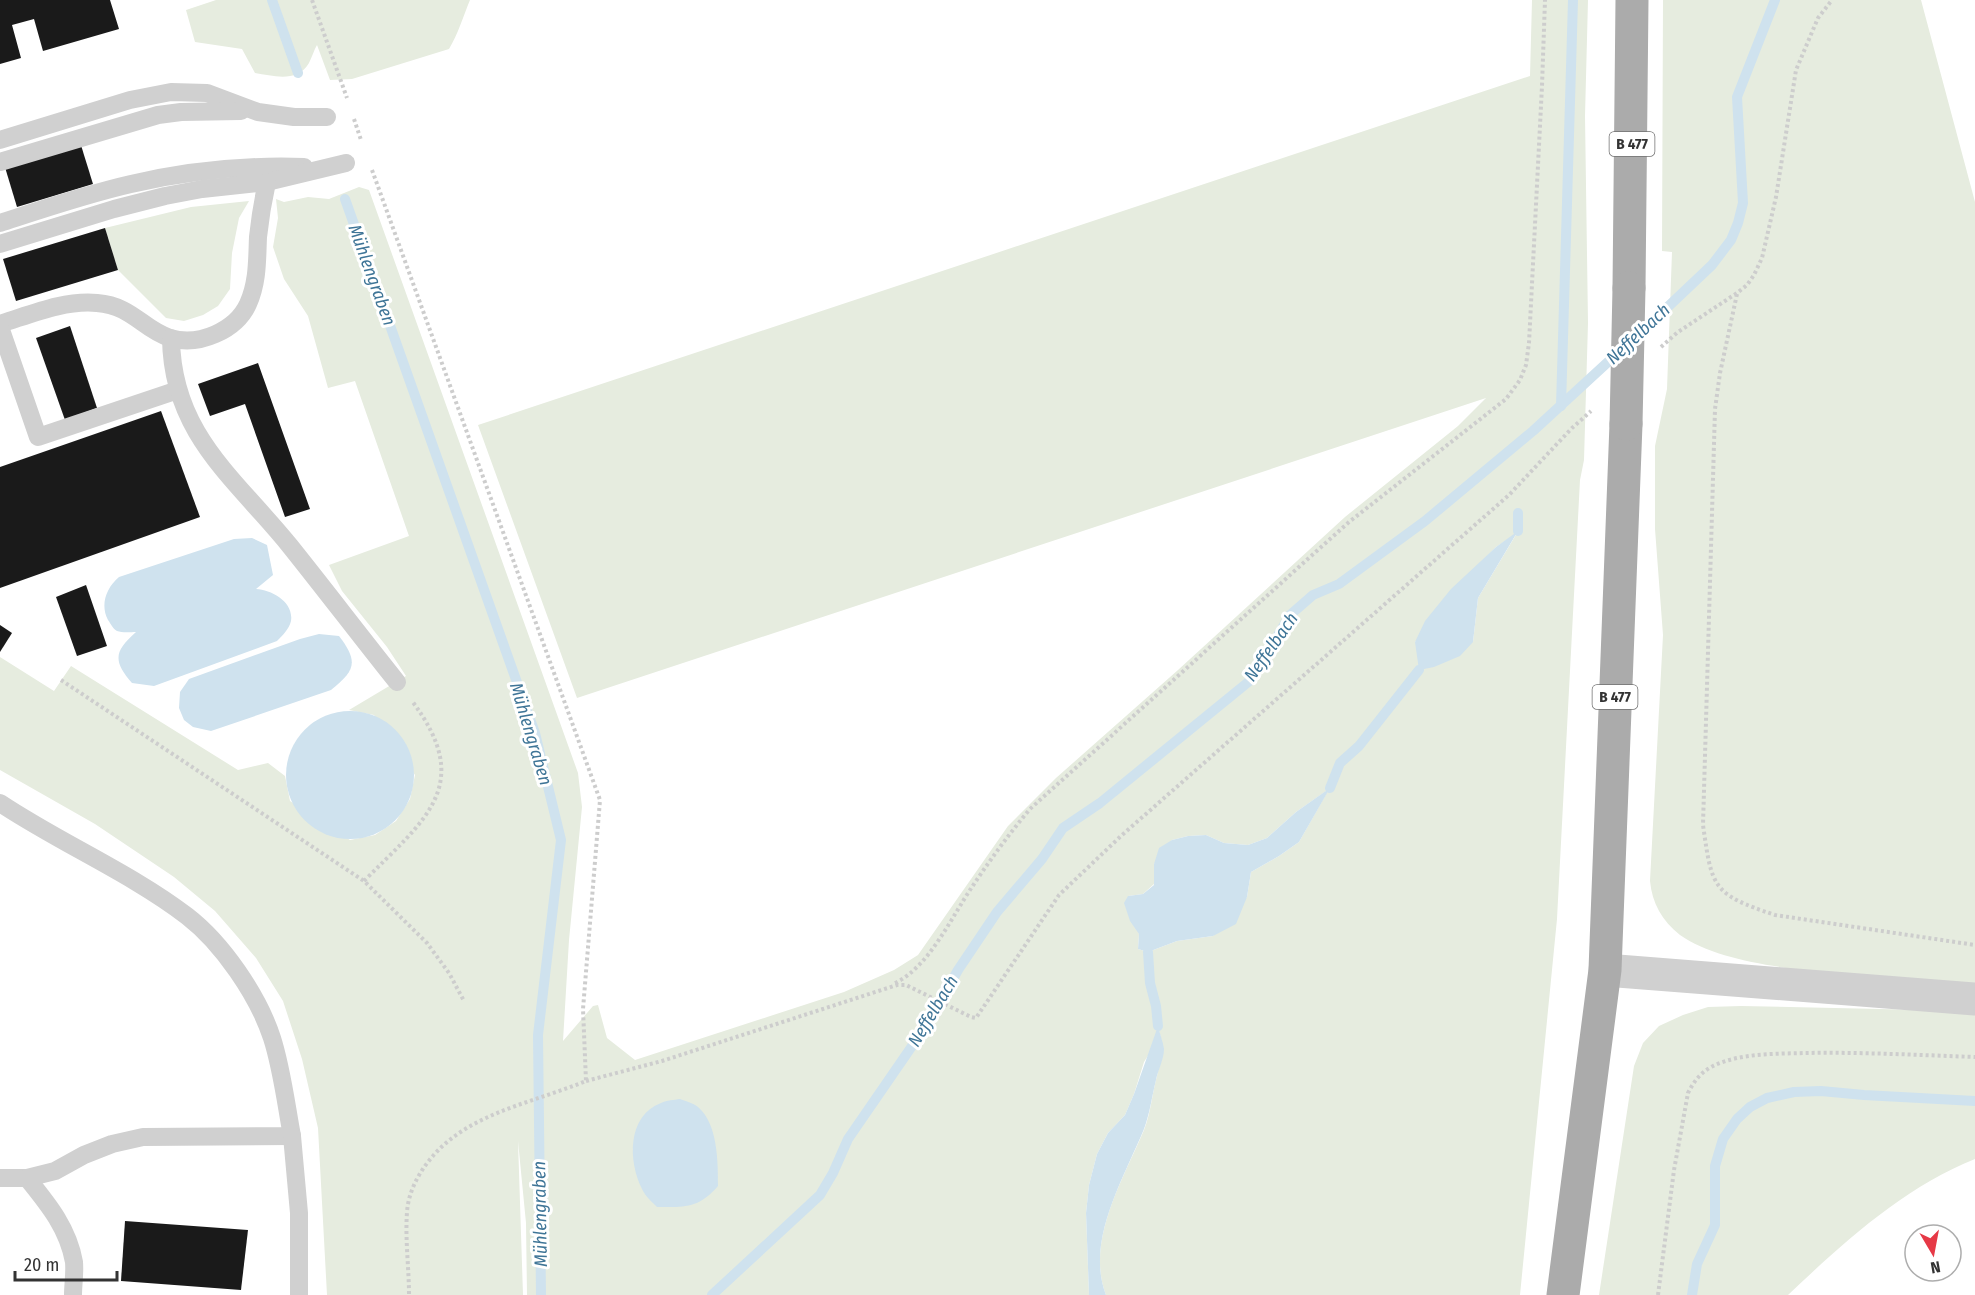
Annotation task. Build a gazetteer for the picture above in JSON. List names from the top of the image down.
{
  "streets": {
    "main road": ["B 477"]
  },
  "water": ["Mühlengraben", "Neffelbach"],
  "scale_bar": "20 m",
  "north": "bottom"
}
